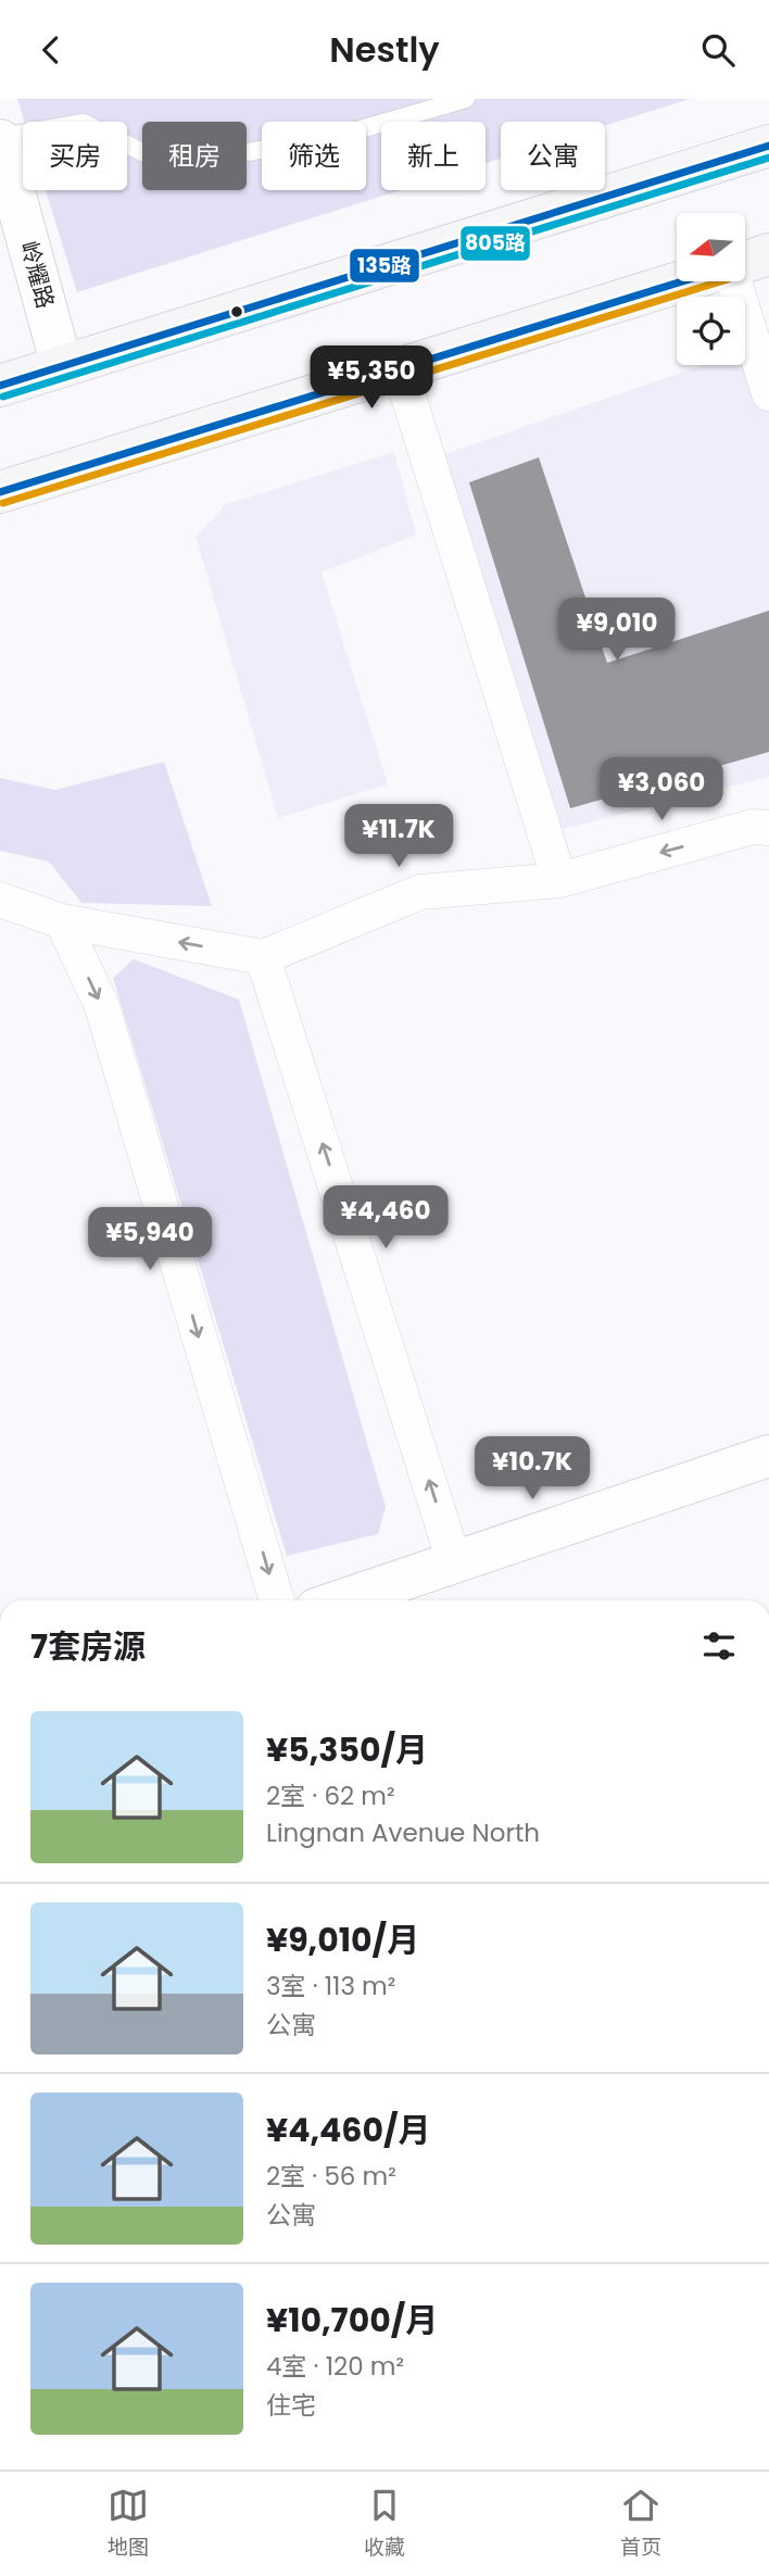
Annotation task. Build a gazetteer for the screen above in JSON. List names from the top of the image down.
{
  "streets": {
    "street": ["岭耀路"]
  },
  "lines": ["transit line 135路", "transit line 805路"],
  "north": "left",
  "page": {
    "header": "Nestly",
    "chip": [
      "买房",
      "租房",
      "筛选",
      "新上",
      "公寓"
    ],
    "price": [
      "¥5,350",
      "¥9,010",
      "¥3,060",
      "¥11.7K",
      "¥4,460",
      "¥5,940",
      "¥10.7K"
    ],
    "heading": "7套房源",
    "list": [
      {
        "name": "¥5,350/月",
        "note": "2室 · 62 m² · Lingnan Avenue North"
      },
      {
        "name": "¥9,010/月",
        "note": "3室 · 113 m² · 公寓"
      },
      {
        "name": "¥4,460/月",
        "note": "2室 · 56 m² · 公寓"
      },
      {
        "name": "¥10,700/月",
        "note": "4室 · 120 m² · 住宅"
      }
    ],
    "tabs": ["地图", "收藏", "首页"]
  }
}
